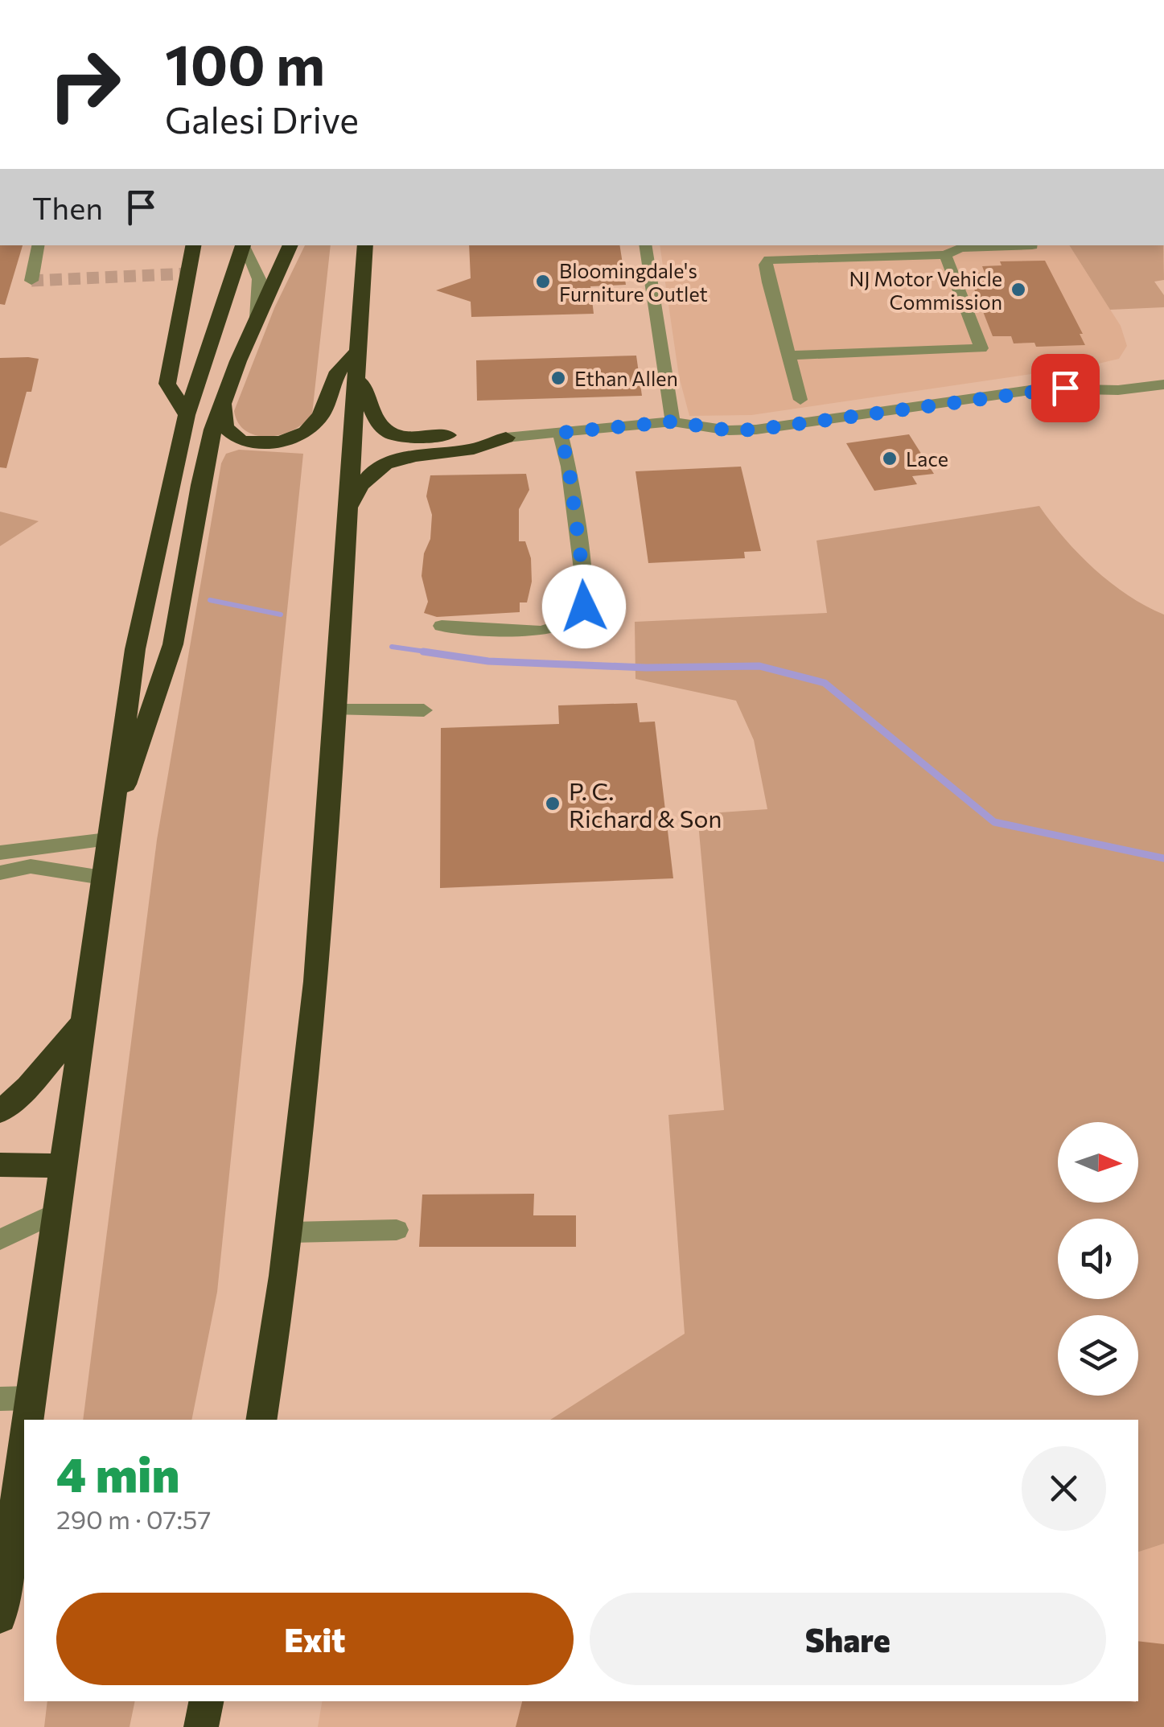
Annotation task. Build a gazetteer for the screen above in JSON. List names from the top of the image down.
{
  "places": [
    "Bloomingdale's Furniture Outlet",
    "NJ Motor Vehicle Commission",
    "Ethan Allen",
    "Lace",
    "P. C. Richard & Son"
  ],
  "north": "right",
  "page": {
    "turn": ["100 m", "Galesi Drive"],
    "then": "Then",
    "heading": ["4 min", "290 m · 07:57"],
    "buttons": ["Exit", "Share"]
  }
}
